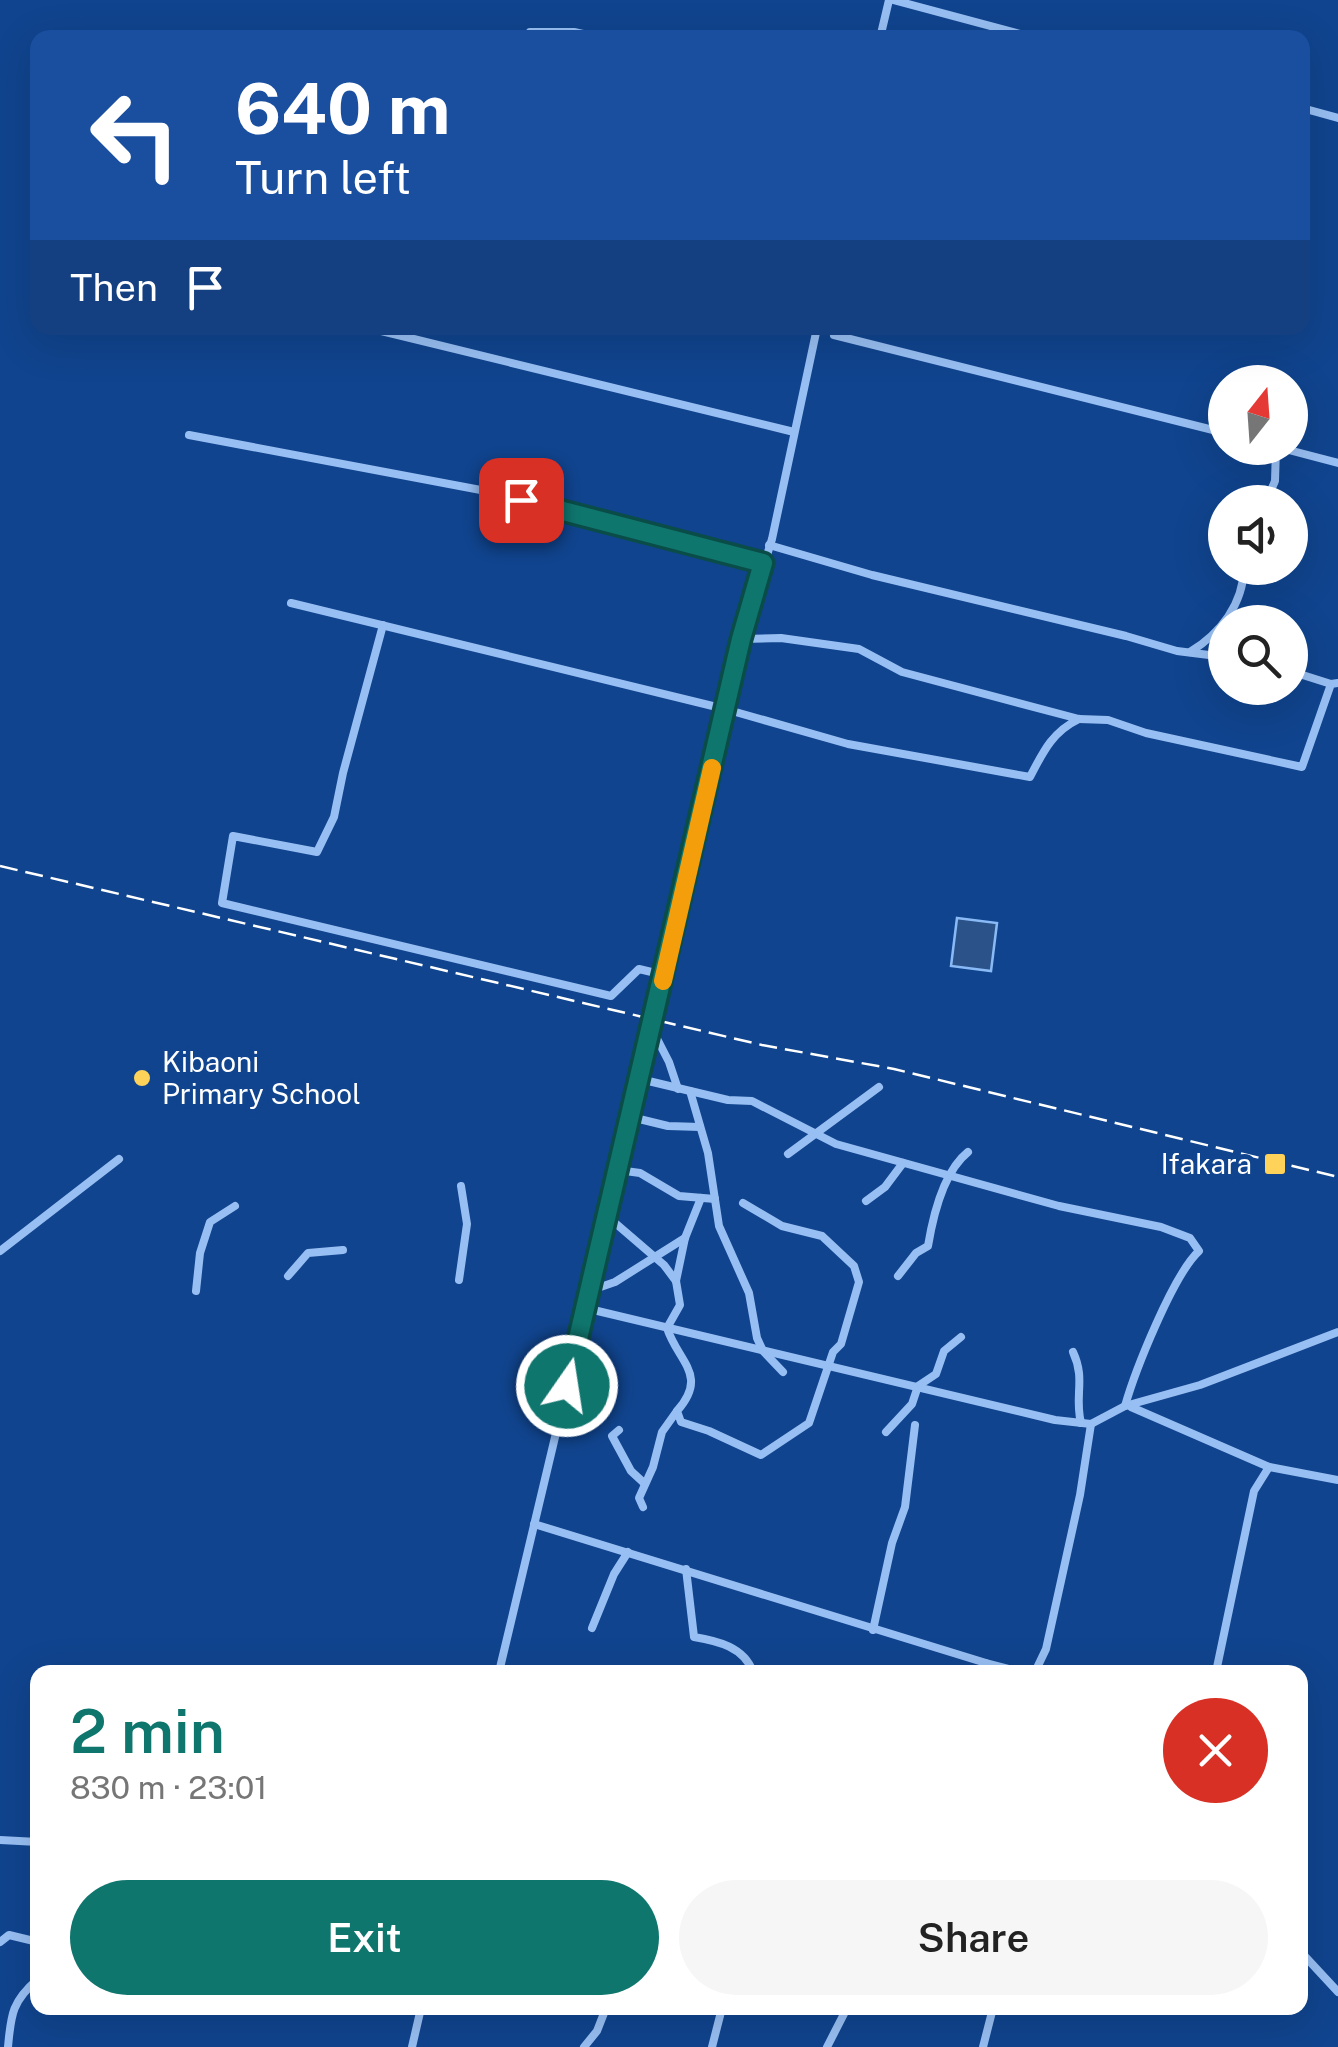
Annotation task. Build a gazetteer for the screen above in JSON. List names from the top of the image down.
{
  "places": {
    "other": ["Kibaoni Primary School"],
    "transit": ["Ifakara"]
  },
  "north": "top",
  "page": {
    "turn": ["640 m", "Turn left"],
    "then": "Then",
    "heading": ["2 min", "830 m · 23:01"],
    "buttons": ["Exit", "Share"]
  }
}
